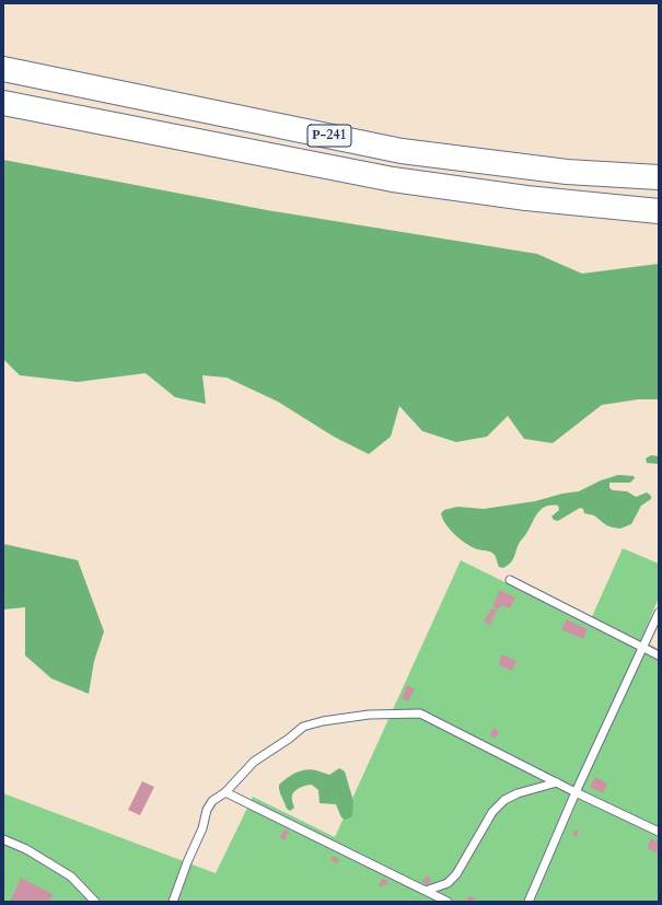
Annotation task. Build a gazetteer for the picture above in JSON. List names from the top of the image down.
{
  "streets": {
    "highway": ["Р-241"]
  }
}
